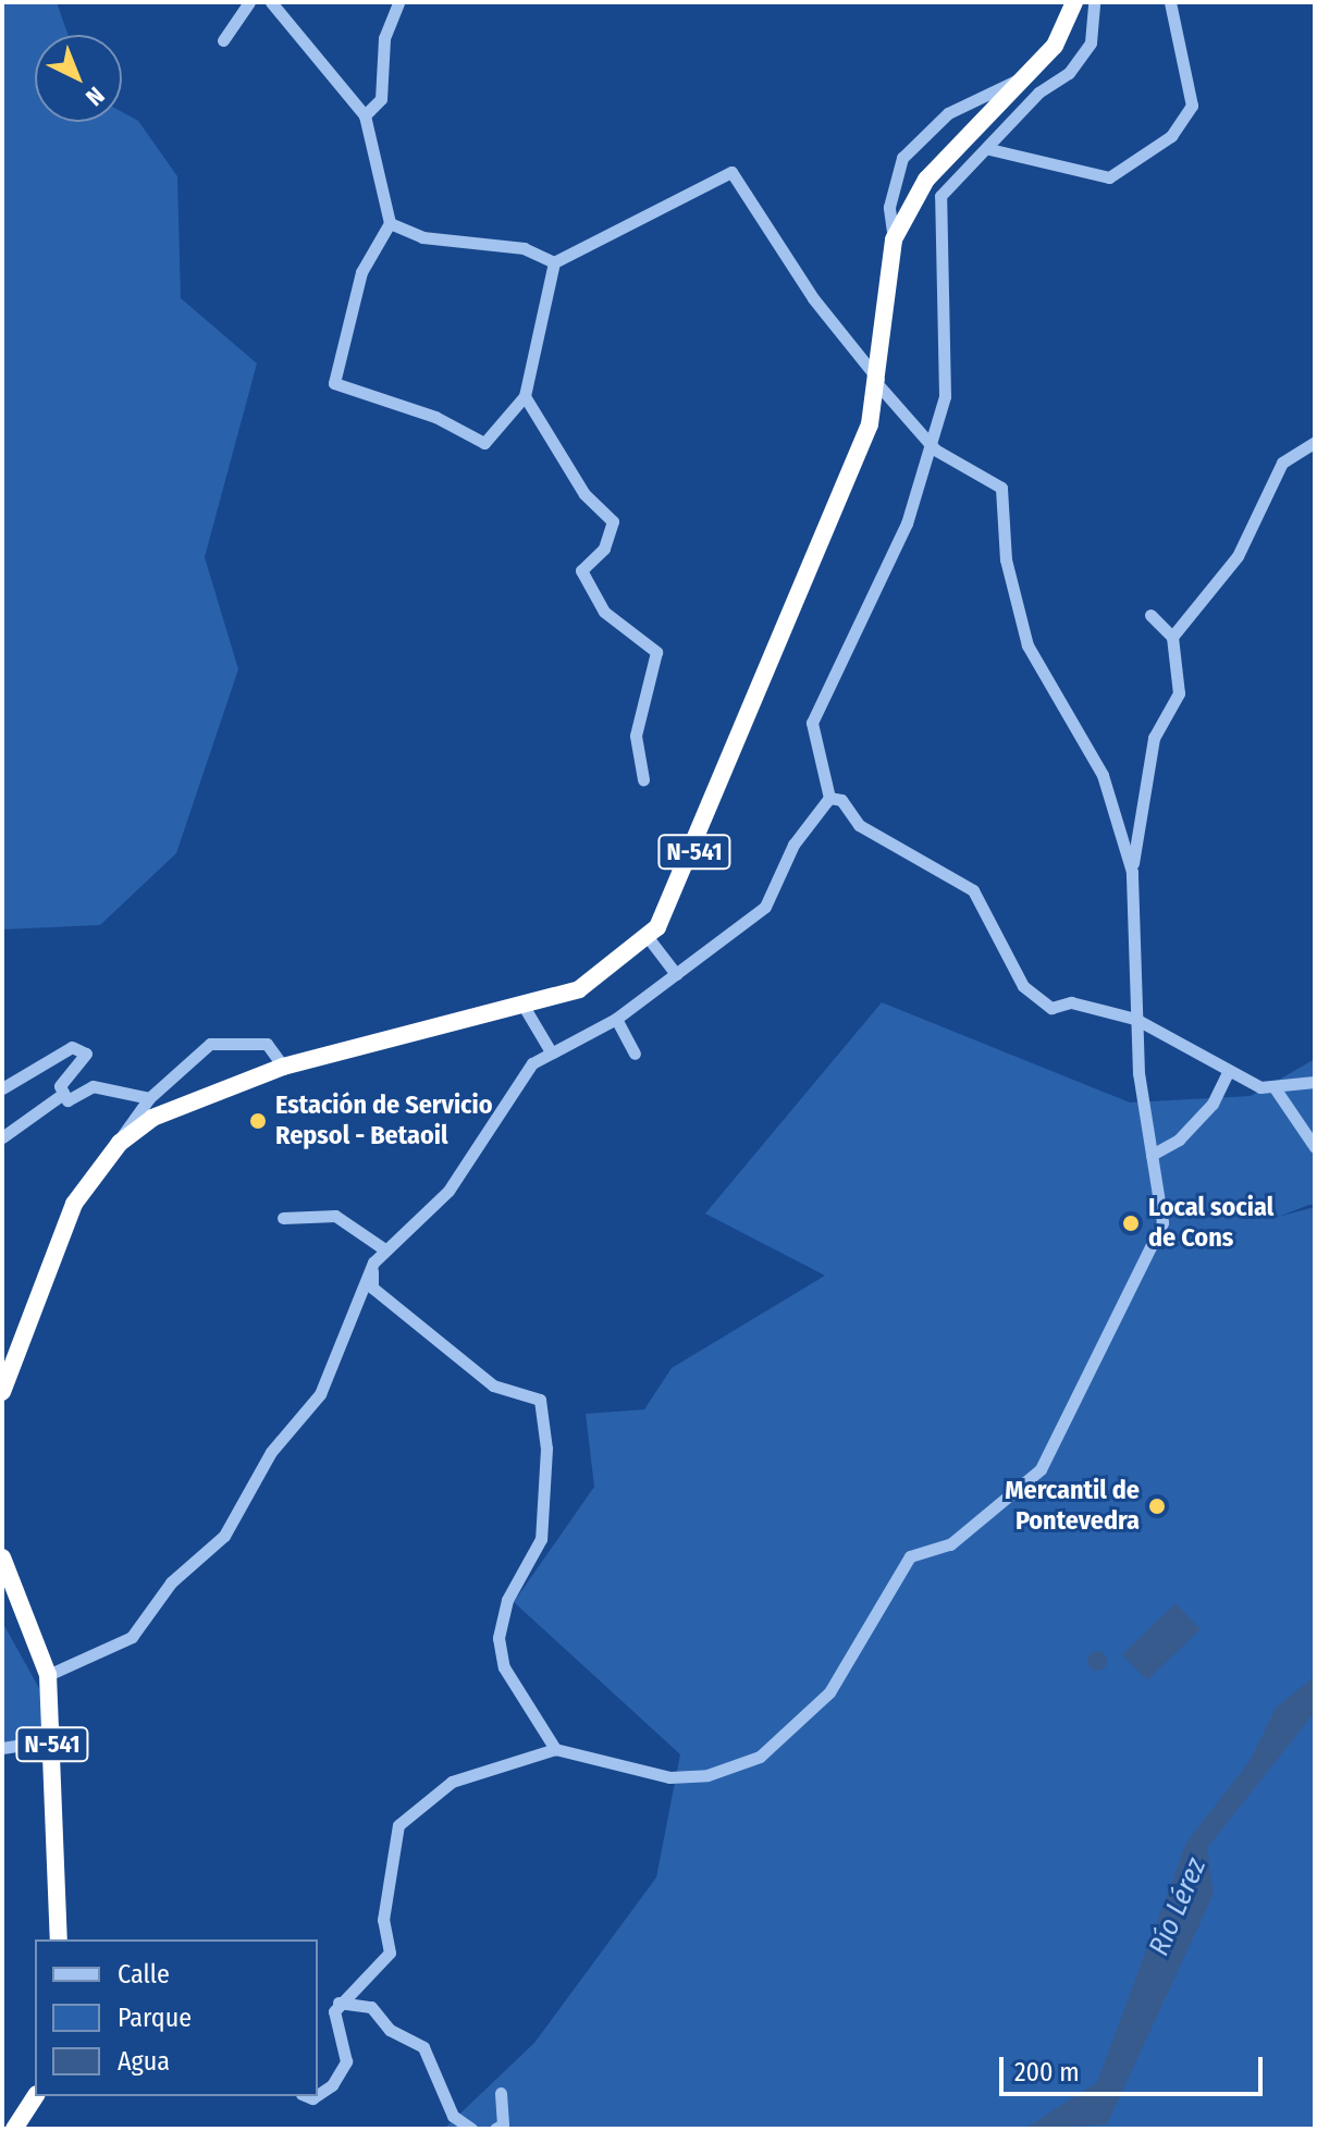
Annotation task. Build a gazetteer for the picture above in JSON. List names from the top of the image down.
{
  "streets": {
    "highway": ["N-541"]
  },
  "water": ["Río Lérez"],
  "places": ["Estación de Servicio Repsol - Betaoil", "Local social de Cons", "Mercantil de Pontevedra"],
  "legend": ["Calle", "Parque", "Agua"],
  "scale_bar": "200 m",
  "north": "bottom right"
}
